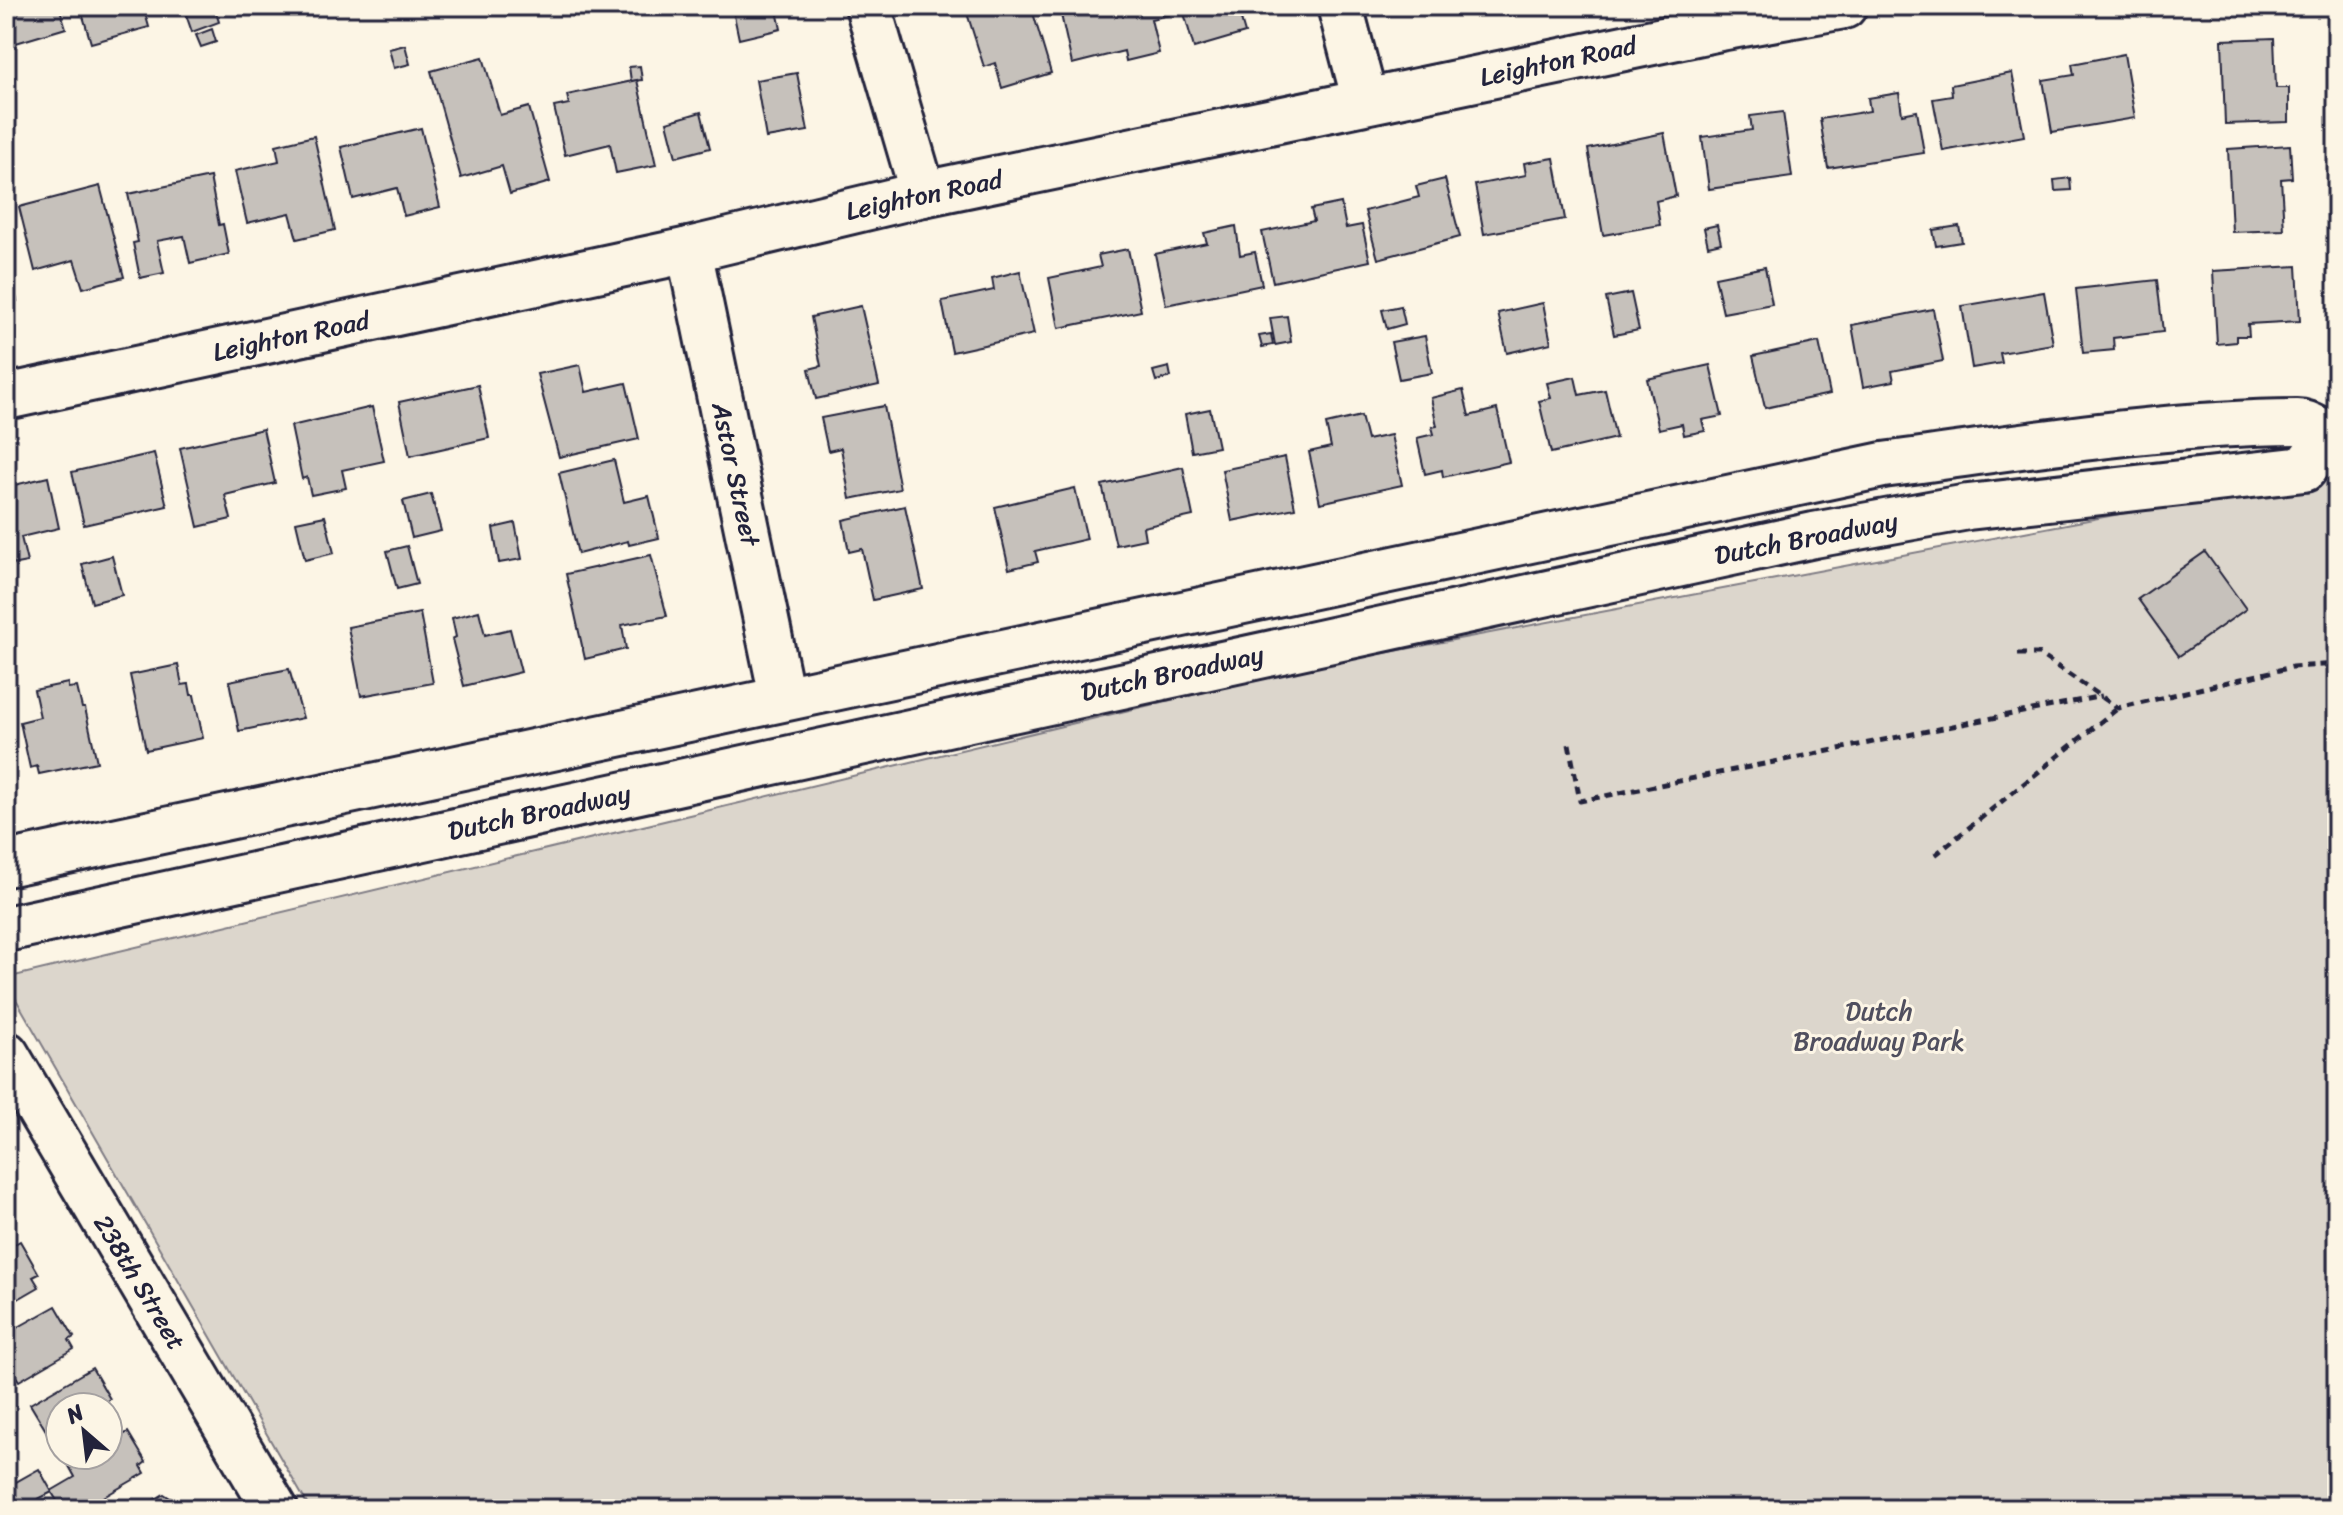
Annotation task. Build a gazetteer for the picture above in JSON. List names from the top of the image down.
{
  "streets": {
    "main road": [
      "Leighton Road",
      "Astor Street",
      "Dutch Broadway",
      "238th Street"
    ]
  },
  "crossings": [
    ["Leighton Road", "Astor Street"],
    ["Astor Street", "Dutch Broadway"]
  ],
  "parks": ["Dutch Broadway Park"],
  "north": "top left"
}
